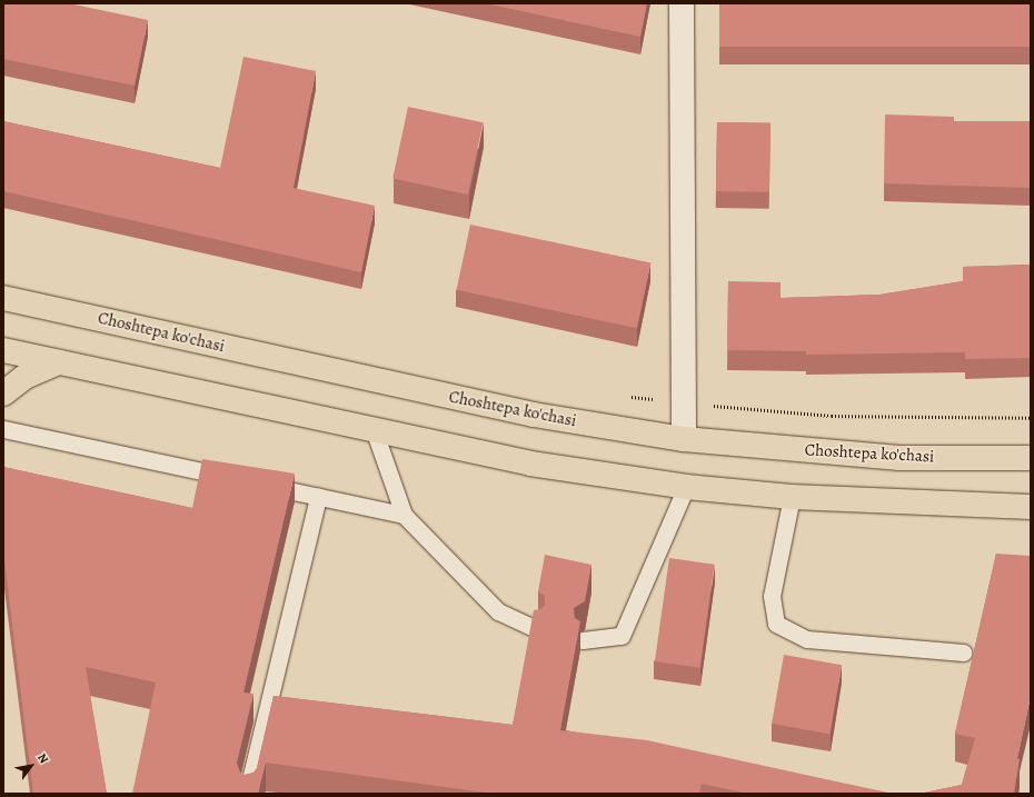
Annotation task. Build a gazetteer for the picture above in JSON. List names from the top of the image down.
{
  "streets": {
    "main road": ["Choshtepa ko'chasi"]
  },
  "north": "top right"
}
